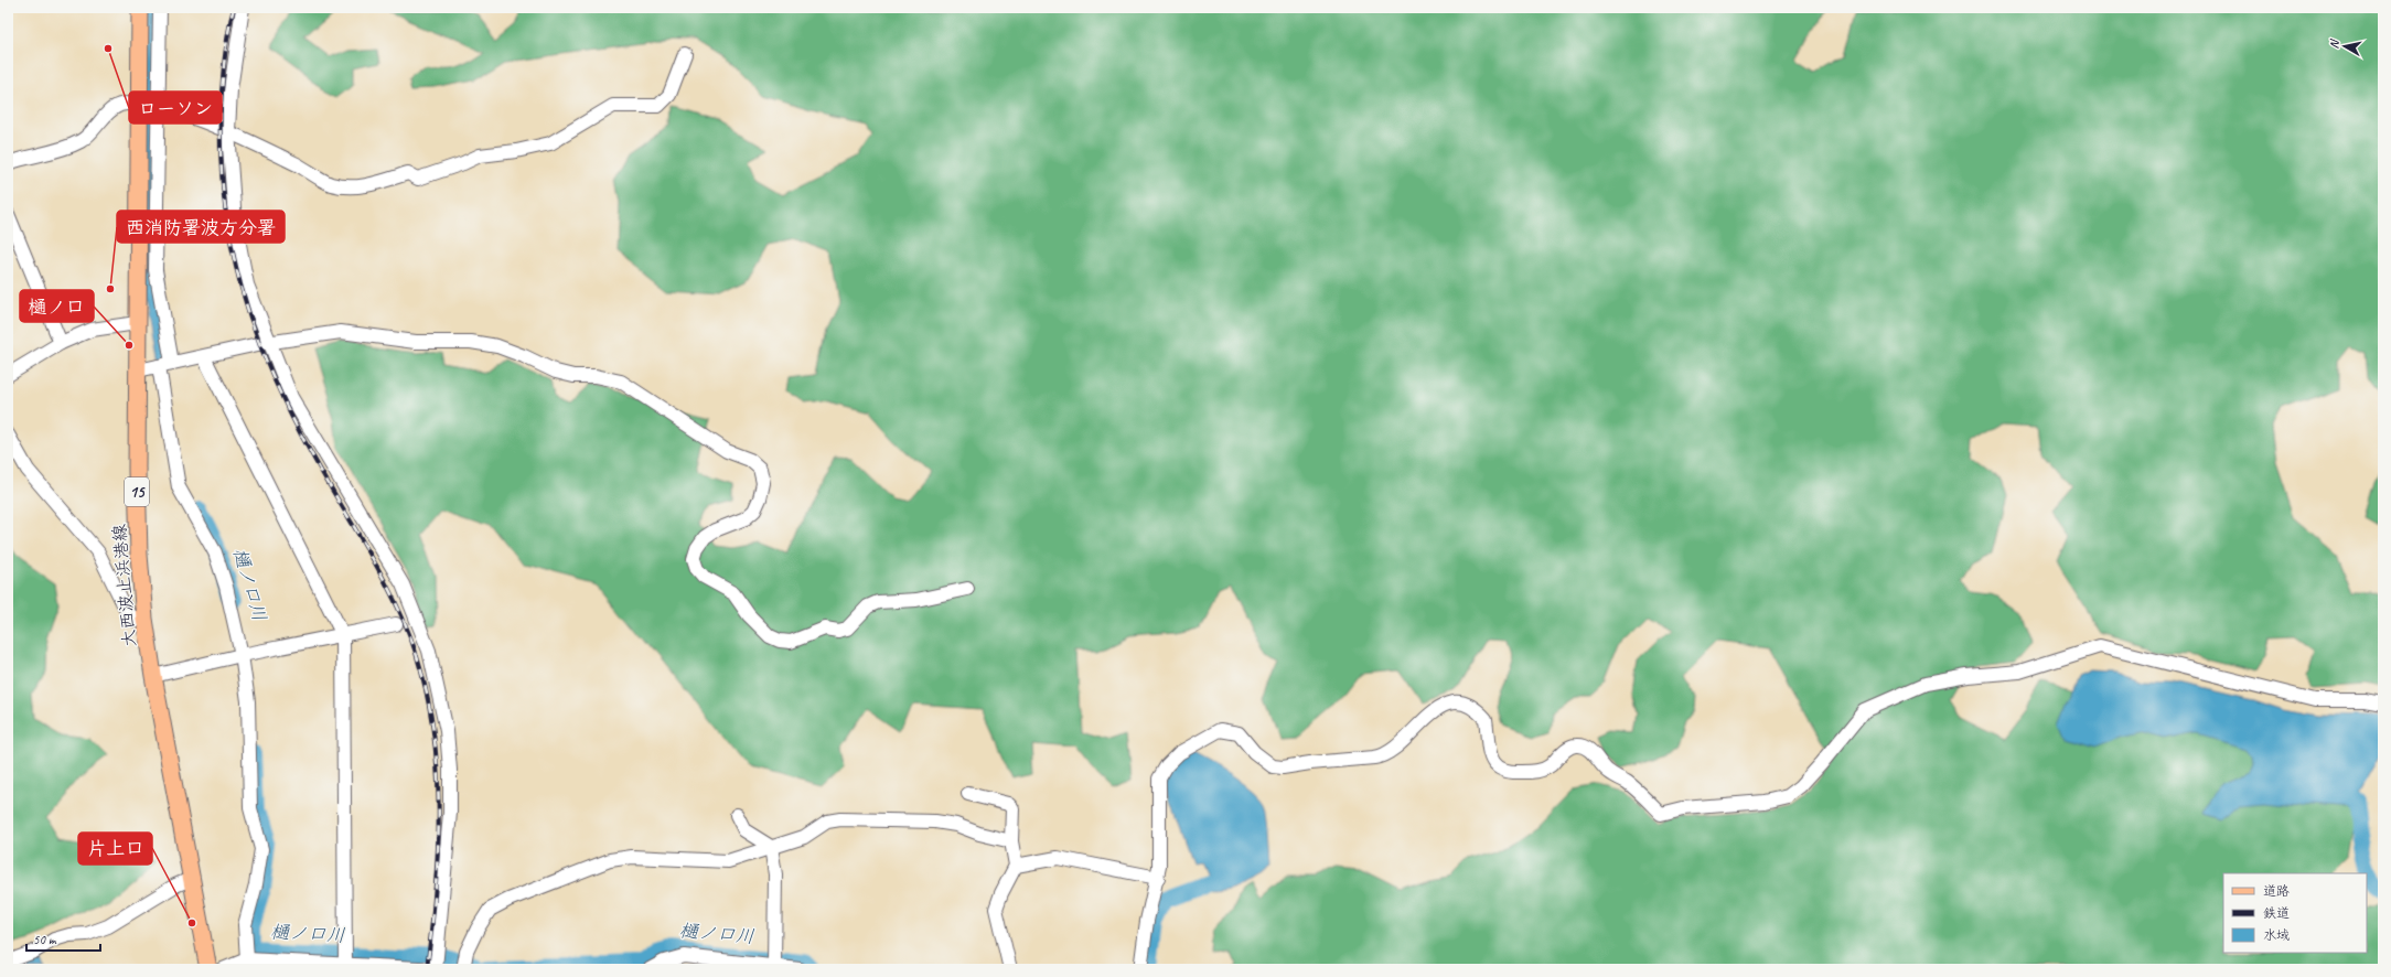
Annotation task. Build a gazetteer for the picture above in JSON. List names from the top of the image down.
{
  "streets": {
    "main road": ["15", "大西波止浜港線"]
  },
  "water": ["樋ノ口川"],
  "places": [
    "ローソン",
    "西消防署波方分署",
    "樋ノ口",
    "片上口"
  ],
  "legend": ["道路", "鉄道", "水域"],
  "scale_bar": "50 m",
  "north": "left"
}
